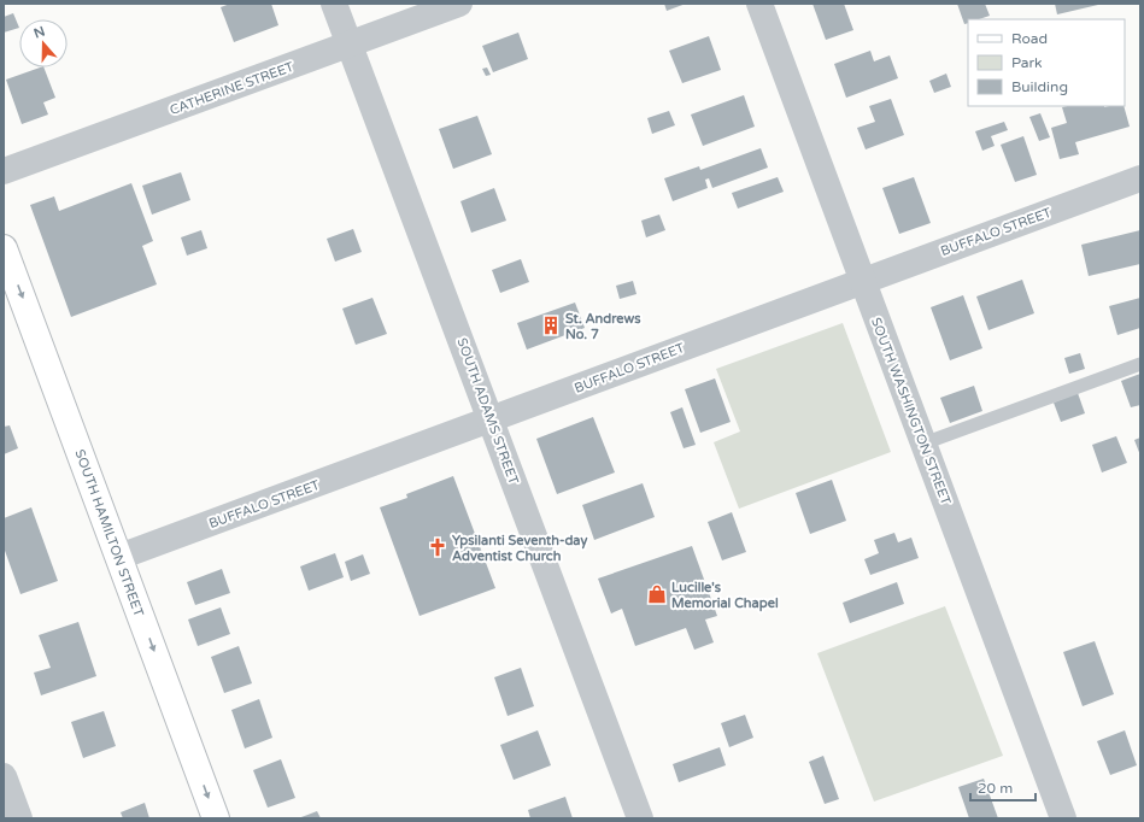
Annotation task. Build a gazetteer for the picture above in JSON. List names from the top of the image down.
{
  "streets": {
    "main road": ["SOUTH HAMILTON STREET"],
    "street": [
      "CATHERINE STREET",
      "BUFFALO STREET",
      "SOUTH ADAMS STREET",
      "SOUTH WASHINGTON STREET"
    ]
  },
  "crossings": [
    ["CATHERINE STREET", "SOUTH ADAMS STREET"],
    ["BUFFALO STREET", "SOUTH ADAMS STREET"],
    ["BUFFALO STREET", "SOUTH WASHINGTON STREET"],
    ["BUFFALO STREET", "SOUTH HAMILTON STREET"]
  ],
  "one_way": ["SOUTH HAMILTON STREET"],
  "places": {
    "building": ["St. Andrews No. 7"],
    "church": ["Ypsilanti Seventh-day Adventist Church"],
    "shop": ["Lucille's Memorial Chapel"]
  },
  "legend": ["Road", "Park", "Building"],
  "scale_bar": "20 m",
  "north": "top"
}
